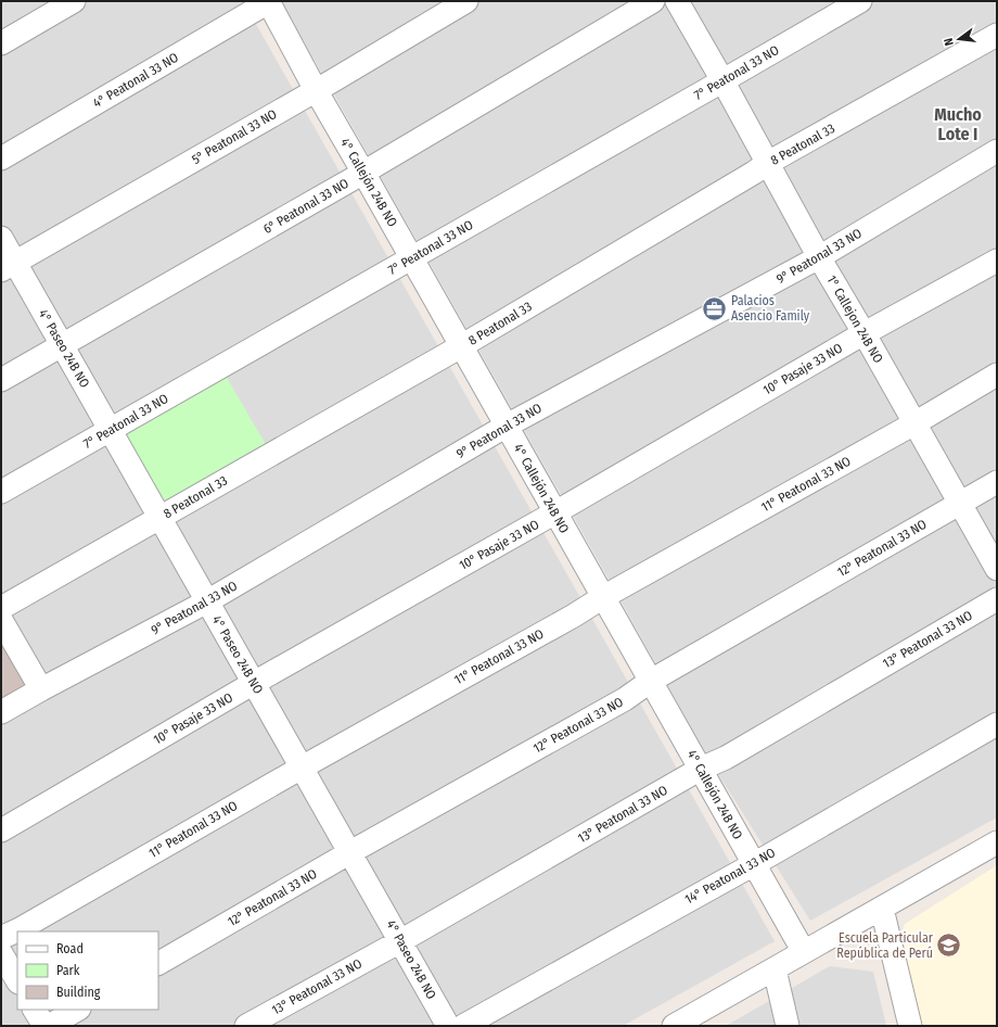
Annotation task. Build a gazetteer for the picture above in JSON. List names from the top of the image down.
{
  "streets": {
    "street": [
      "7° Peatonal 33 NO",
      "4° Peatonal 33 NO",
      "5° Peatonal 33 NO",
      "8 Peatonal 33",
      "4° Callejón 24B NO",
      "6° Peatonal 33 NO",
      "9° Peatonal 33 NO",
      "1° Callejon 24B NO",
      "4° Paseo 24B NO",
      "10° Pasaje 33 NO",
      "11° Peatonal 33 NO",
      "12° Peatonal 33 NO",
      "13° Peatonal 33 NO",
      "14° Peatonal 33 NO"
    ]
  },
  "crossings": [
    ["7° Peatonal 33 NO", "4° Callejón 24B NO"],
    ["7° Peatonal 33 NO", "1° Callejon 24B NO"],
    ["7° Peatonal 33 NO", "4° Paseo 24B NO"],
    ["4° Peatonal 33 NO", "4° Callejón 24B NO"],
    ["5° Peatonal 33 NO", "4° Callejón 24B NO"],
    ["5° Peatonal 33 NO", "4° Paseo 24B NO"],
    ["8 Peatonal 33", "4° Callejón 24B NO"],
    ["8 Peatonal 33", "1° Callejon 24B NO"],
    ["8 Peatonal 33", "4° Paseo 24B NO"],
    ["4° Callejón 24B NO", "6° Peatonal 33 NO"],
    ["4° Callejón 24B NO", "9° Peatonal 33 NO"],
    ["4° Callejón 24B NO", "10° Pasaje 33 NO"],
    ["4° Callejón 24B NO", "11° Peatonal 33 NO"],
    ["4° Callejón 24B NO", "12° Peatonal 33 NO"],
    ["4° Callejón 24B NO", "13° Peatonal 33 NO"],
    ["4° Callejón 24B NO", "14° Peatonal 33 NO"],
    ["6° Peatonal 33 NO", "4° Paseo 24B NO"],
    ["9° Peatonal 33 NO", "1° Callejon 24B NO"],
    ["9° Peatonal 33 NO", "4° Paseo 24B NO"],
    ["1° Callejon 24B NO", "10° Pasaje 33 NO"],
    ["1° Callejon 24B NO", "11° Peatonal 33 NO"],
    ["1° Callejon 24B NO", "12° Peatonal 33 NO"],
    ["4° Paseo 24B NO", "10° Pasaje 33 NO"],
    ["4° Paseo 24B NO", "11° Peatonal 33 NO"],
    ["4° Paseo 24B NO", "12° Peatonal 33 NO"],
    ["4° Paseo 24B NO", "13° Peatonal 33 NO"]
  ],
  "districts": ["Mucho Lote I"],
  "places": {
    "office": ["Palacios Asencio Family"],
    "school or university": ["Escuela Particular República de Perú"]
  },
  "legend": ["Road", "Park", "Building"],
  "north": "left"
}
